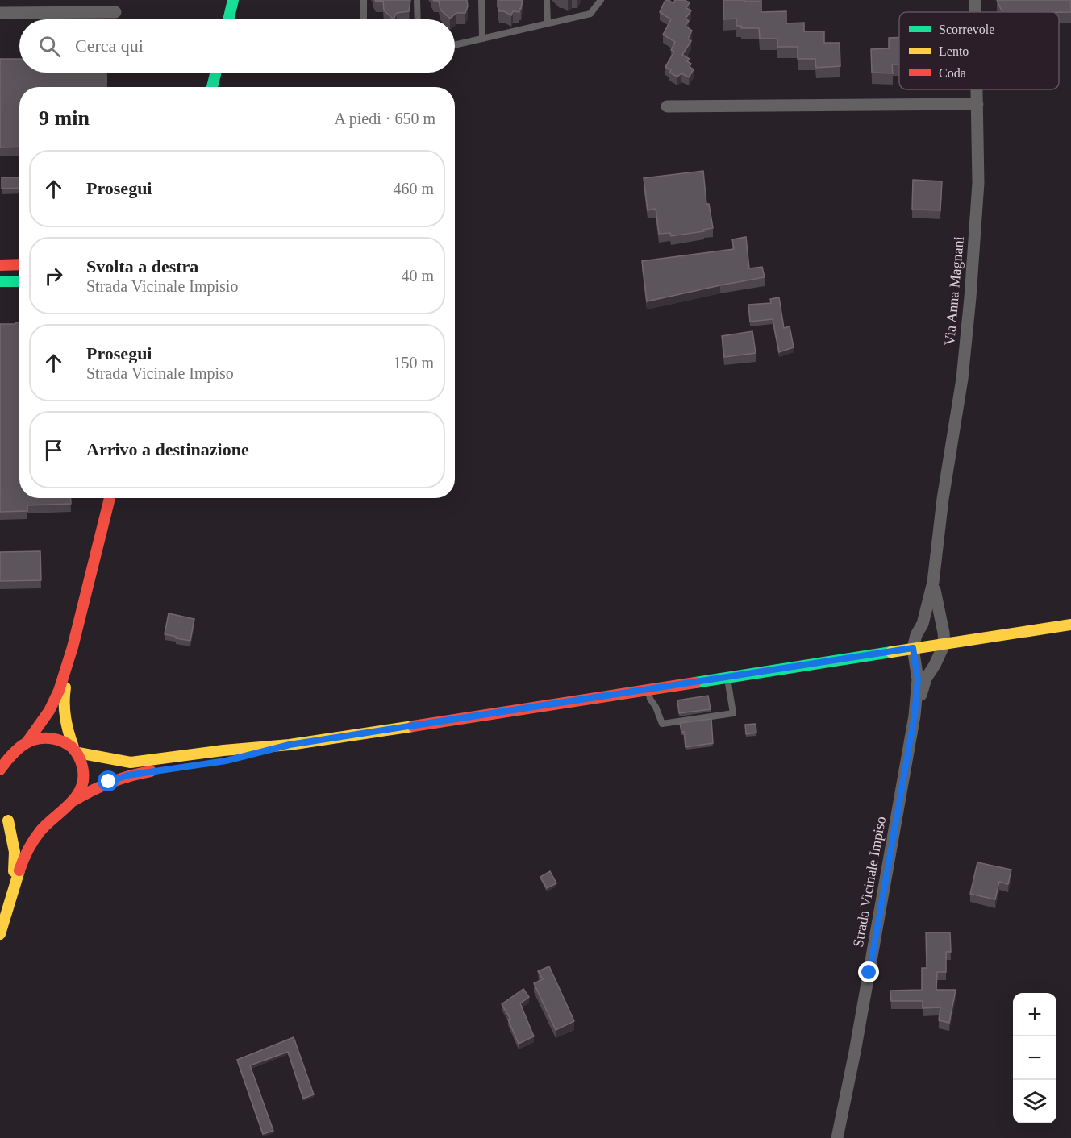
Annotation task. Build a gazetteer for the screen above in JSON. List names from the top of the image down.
{
  "streets": {
    "street": ["Via Anna Magnani", "Strada Vicinale Impiso"]
  },
  "legend": ["Scorrevole", "Lento", "Coda"],
  "page": {
    "search": "Cerca qui",
    "heading": ["9 min", "A piedi · 650 m"],
    "list": [
      ["Prosegui", "460 m"],
      ["Svolta a destra", "Strada Vicinale Impisio", "40 m"],
      ["Prosegui", "Strada Vicinale Impiso", "150 m"],
      "Arrivo a destinazione"
    ],
    "map_buttons": ["+", "−"]
  }
}
